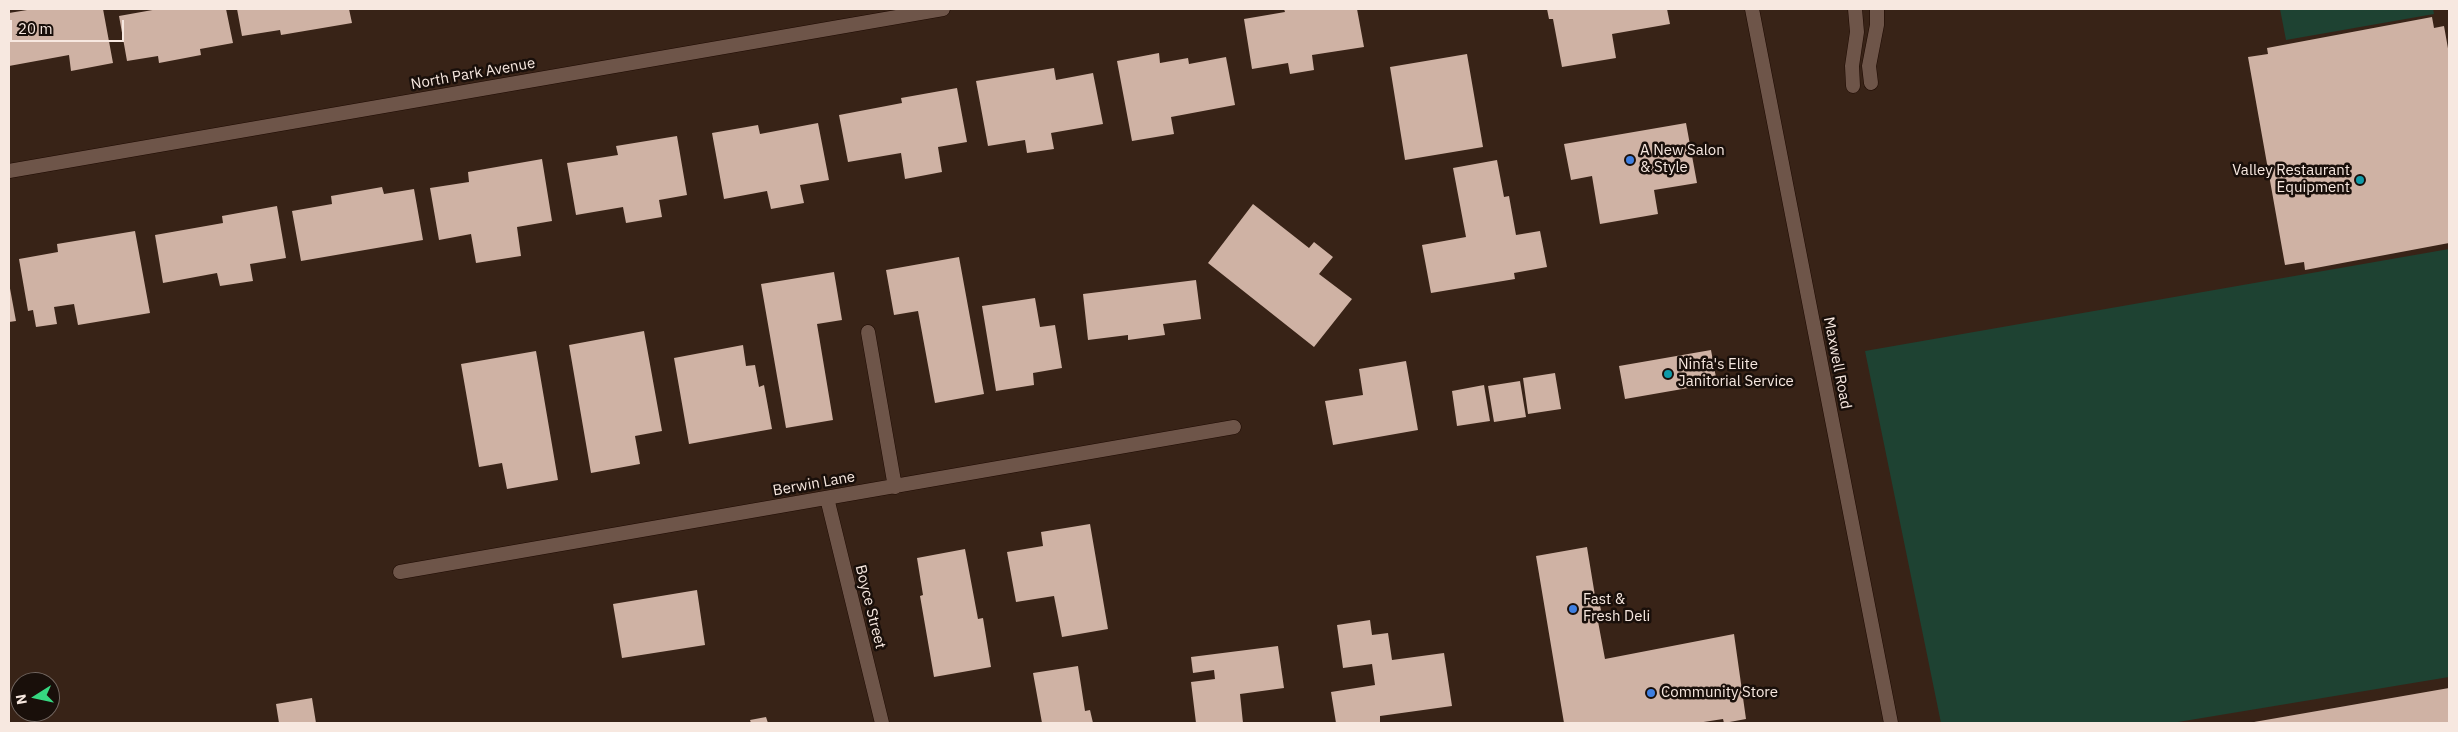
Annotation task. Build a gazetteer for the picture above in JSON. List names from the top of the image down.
{
  "streets": {
    "street": [
      "North Park Avenue",
      "Maxwell Road",
      "Berwin Lane",
      "Boyce Street"
    ]
  },
  "crossings": [
    ["Berwin Lane", "Boyce Street"]
  ],
  "places": [
    "A New Salon & Style",
    "Valley Restaurant Equipment",
    "Ninfa's Elite Janitorial Service",
    "Fast & Fresh Deli",
    "Community Store"
  ],
  "scale_bar": "20 m",
  "north": "left"
}
